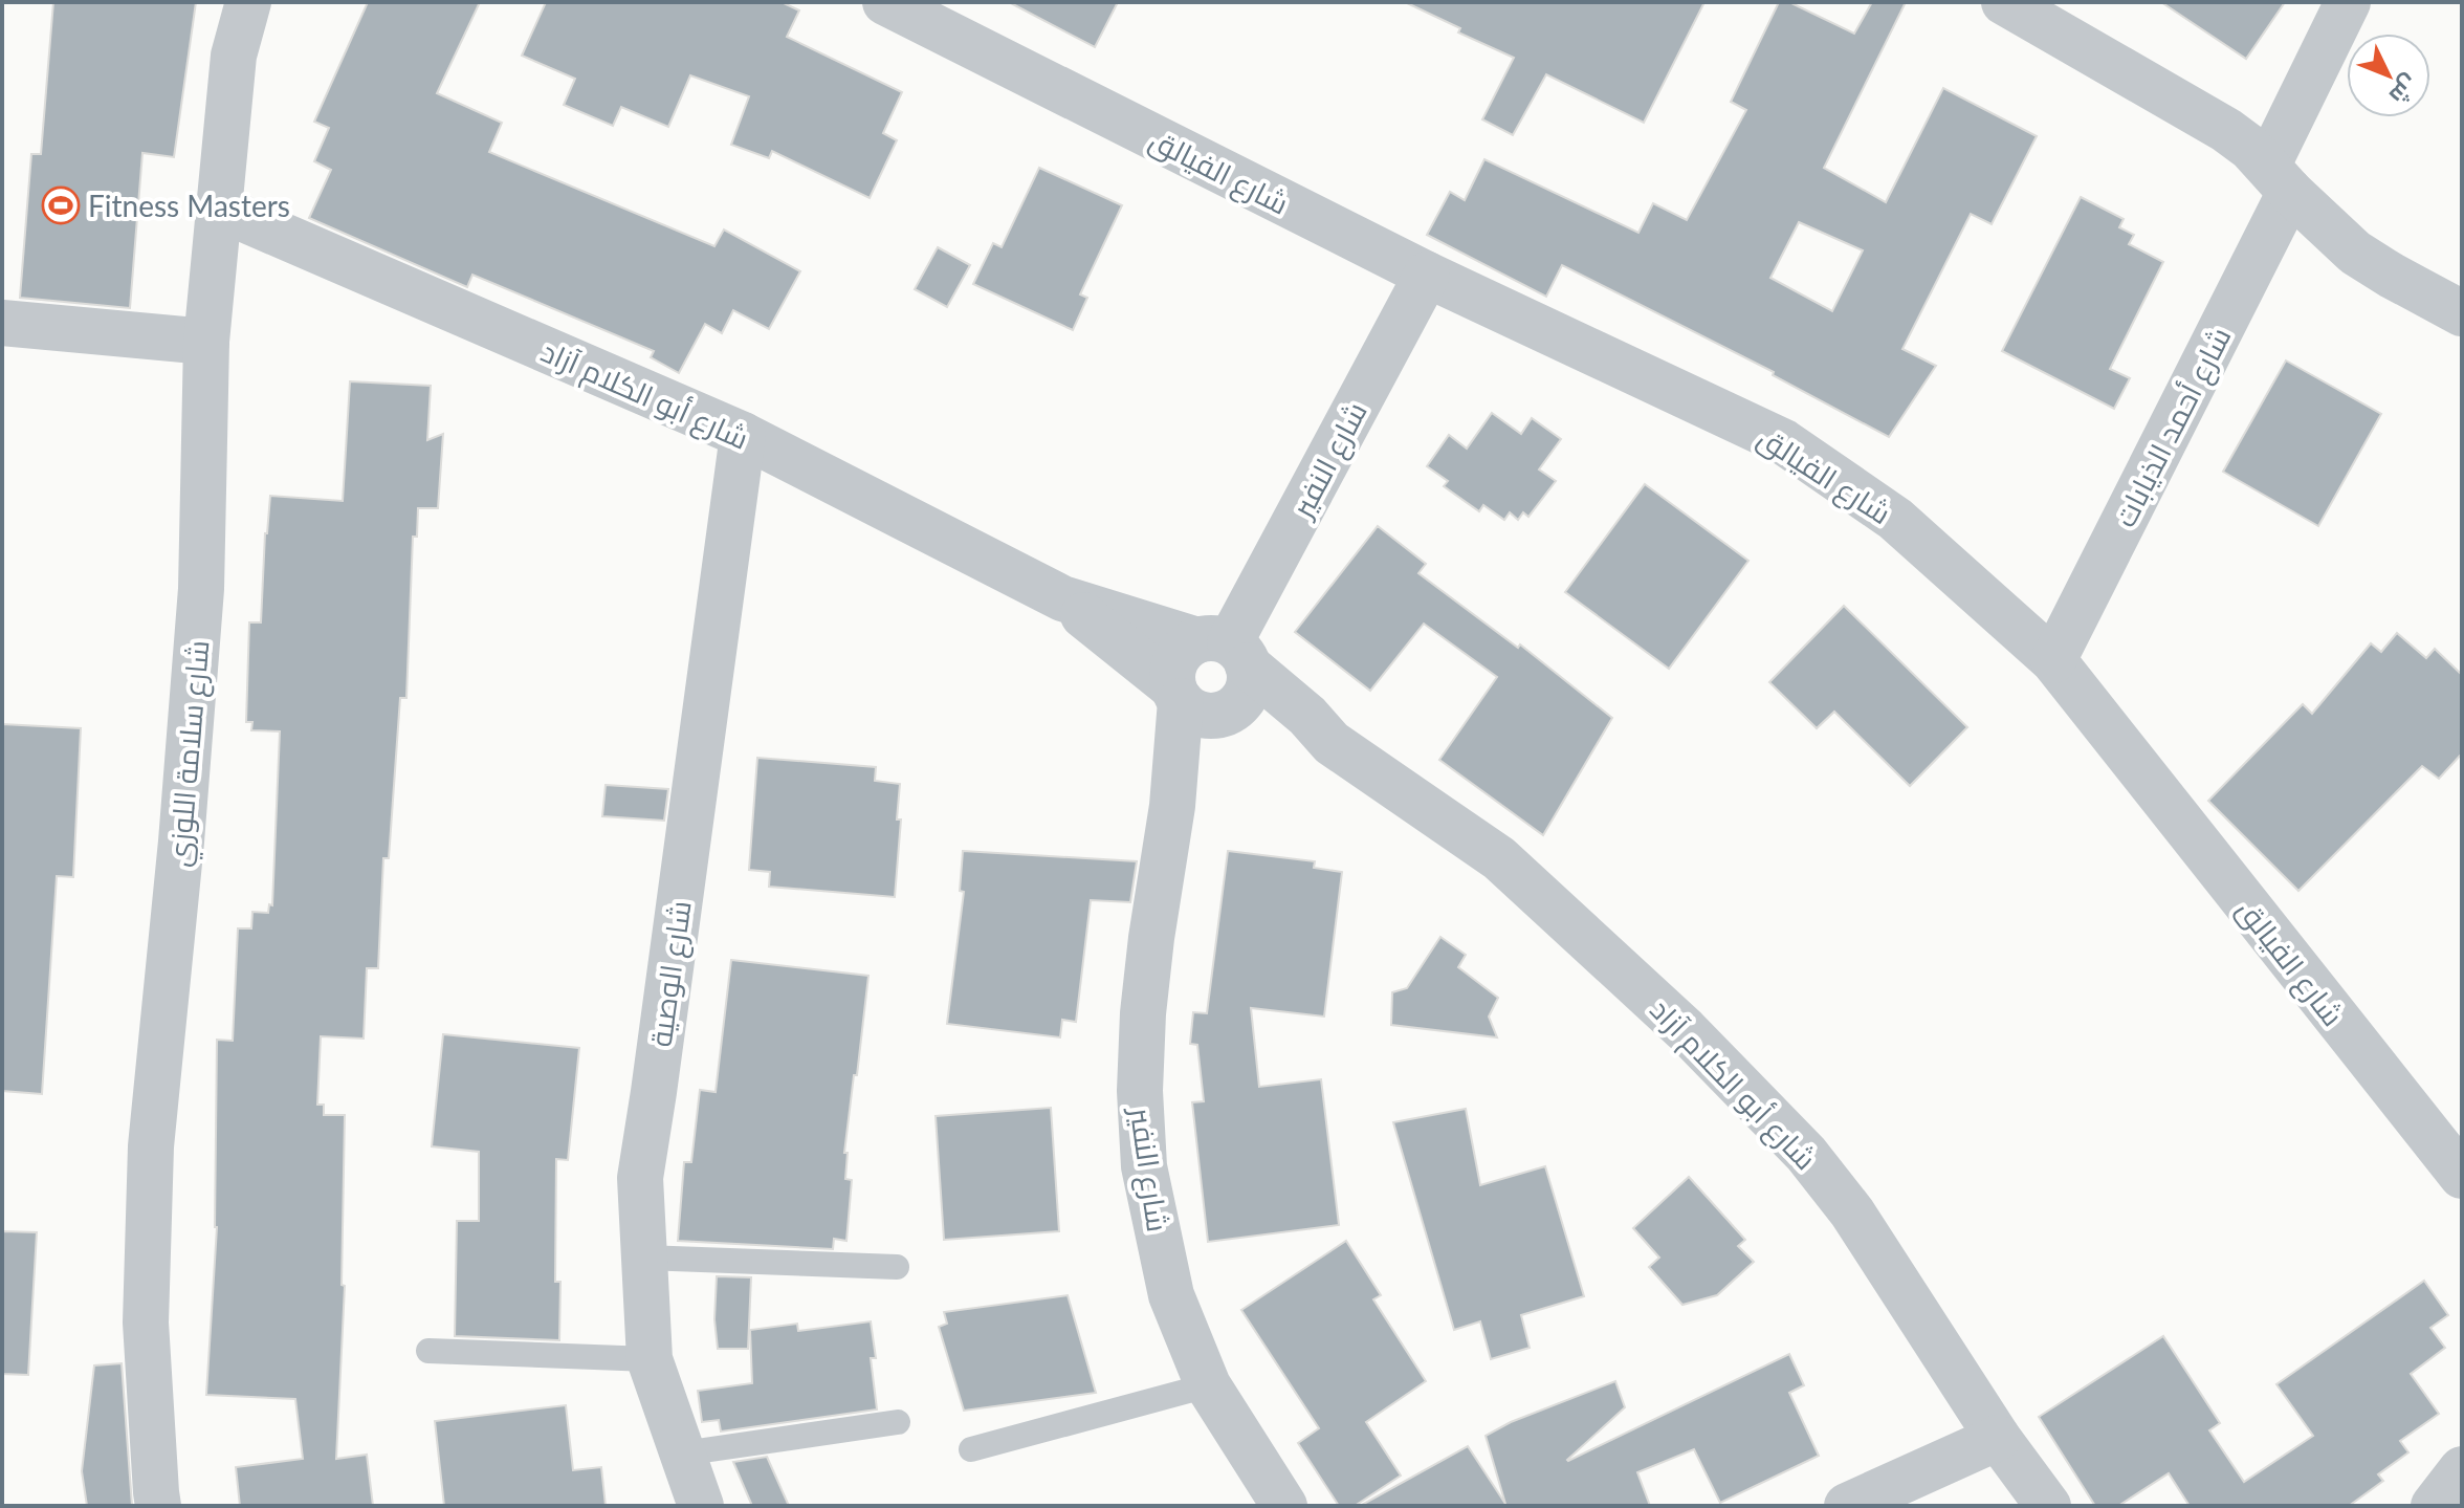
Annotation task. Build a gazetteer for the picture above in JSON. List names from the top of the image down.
{
  "streets": {
    "street": [
      "شارع الفيالق",
      "شارع أبو الكلام آزاد",
      "شارع أحمد الذيابات",
      "شارع النفير",
      "شارع سلامة اللوزي",
      "شارع الوصية"
    ]
  },
  "crossings": [
    ["شارع الفيالق", "شارع أحمد الذيابات"],
    ["شارع الفيالق", "شارع النفير"],
    ["شارع أبو الكلام آزاد", "شارع النفير"],
    ["شارع أبو الكلام آزاد", "شارع سلامة اللوزي"],
    ["شارع أبو الكلام آزاد", "شارع الوصية"]
  ],
  "places": {
    "sports": ["Fitness Masters"]
  },
  "north": "bottom right"
}
